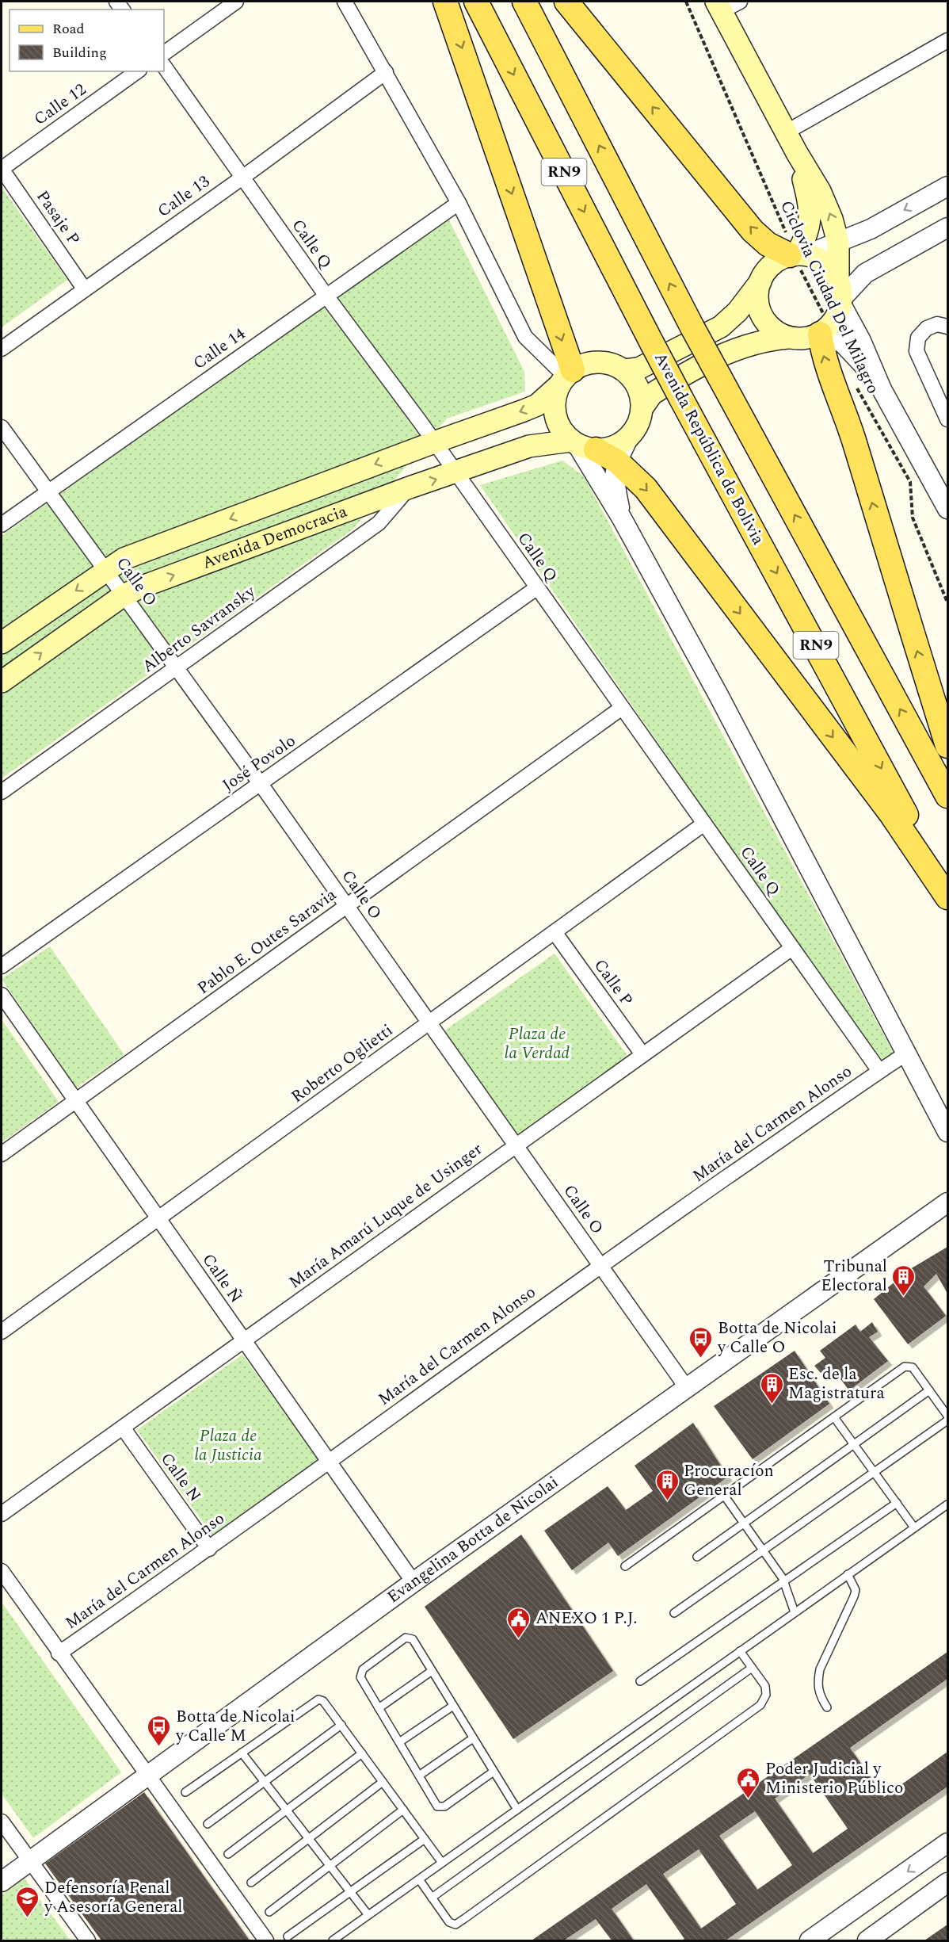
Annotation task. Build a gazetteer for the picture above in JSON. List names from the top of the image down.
{
  "streets": {
    "main road": ["RN9", "Avenida República de Bolivia", "Avenida Democracia"],
    "street": [
      "Calle 12",
      "Calle 13",
      "Pasaje P",
      "Calle Q",
      "Calle 14",
      "Calle O",
      "Alberto Savransky",
      "José Povolo",
      "Pablo E. Outes Saravia",
      "Calle P",
      "Roberto Oglietti",
      "María del Carmen Alonso",
      "María Amarú Luque de Usinger",
      "Calle Ñ",
      "Calle N",
      "Evangelina Botta de Nicolai"
    ],
    "path": ["Ciclovia Ciudad Del Milagro"]
  },
  "crossings": [
    ["Calle 12", "Pasaje P"],
    ["Calle 13", "Pasaje P"],
    ["Calle 13", "Calle Q"],
    ["Calle Q", "Calle 14"],
    ["Calle Q", "Avenida Democracia"],
    ["Calle Q", "José Povolo"],
    ["Calle Q", "Pablo E. Outes Saravia"],
    ["Calle Q", "Roberto Oglietti"],
    ["Calle Q", "María del Carmen Alonso"],
    ["Calle Q", "María Amarú Luque de Usinger"],
    ["Calle 14", "Calle O"],
    ["Avenida Democracia", "Calle O"],
    ["Avenida Democracia", "Alberto Savransky"],
    ["Calle O", "Alberto Savransky"],
    ["Calle O", "José Povolo"],
    ["Calle O", "Pablo E. Outes Saravia"],
    ["Calle O", "Roberto Oglietti"],
    ["Calle O", "María del Carmen Alonso"],
    ["Calle O", "María Amarú Luque de Usinger"],
    ["Calle O", "Evangelina Botta de Nicolai"],
    ["Pablo E. Outes Saravia", "Calle Ñ"],
    ["Calle P", "Roberto Oglietti"],
    ["Calle P", "María Amarú Luque de Usinger"],
    ["Roberto Oglietti", "Calle Ñ"],
    ["María del Carmen Alonso", "Calle Ñ"],
    ["María del Carmen Alonso", "Calle N"],
    ["María Amarú Luque de Usinger", "Calle Ñ"],
    ["María Amarú Luque de Usinger", "Calle N"],
    ["Calle Ñ", "Evangelina Botta de Nicolai"]
  ],
  "parks": ["Plaza de la Verdad", "Plaza de la Justicia"],
  "places": {
    "building": ["Tribunal Electoral", "Esc. de la Magistratura", "Procuracíon General"],
    "bus stop": ["Botta de Nicolai y Calle O", "Botta de Nicolai y Calle M"],
    "public building": ["ANEXO 1 P.J.", "Poder Judicial y Ministerio Público"],
    "school or university": ["Defensoría Penal y Asesoría General"]
  },
  "legend": ["Road", "Building"]
}
